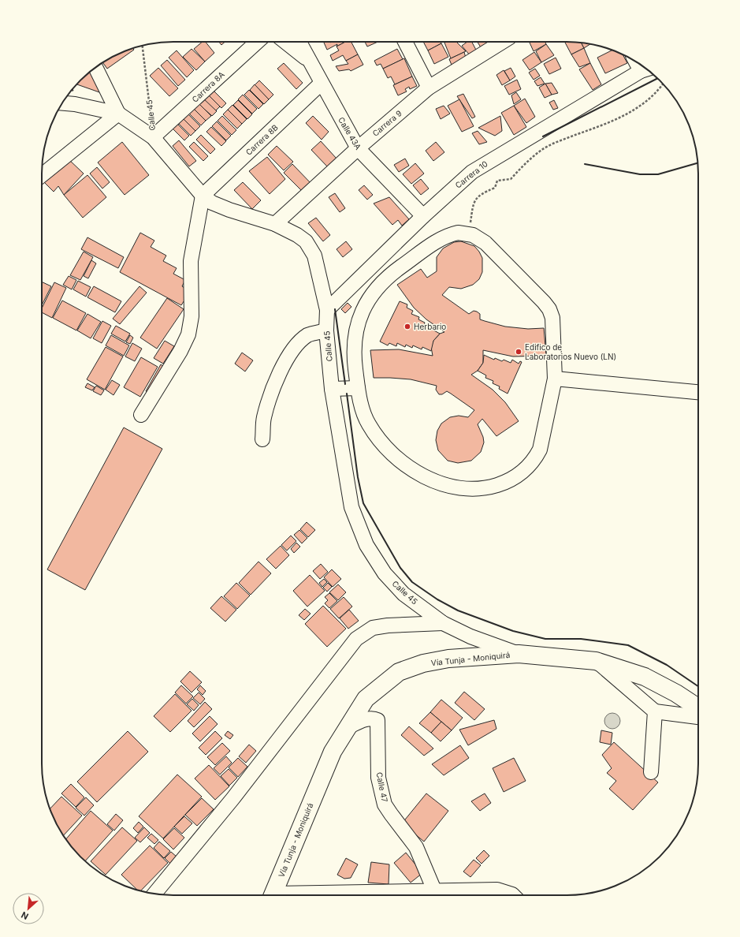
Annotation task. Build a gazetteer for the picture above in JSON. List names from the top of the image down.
{
  "streets": {
    "main road": ["Vía Tunja - Moniquirá"],
    "street": [
      "Carrera 8A",
      "Calle 45",
      "Carrera 9",
      "Calle 43A",
      "Carrera 8B",
      "Carrera 10",
      "Calle 47"
    ]
  },
  "crossings": [
    ["Carrera 8A", "Calle 45"],
    ["Calle 45", "Carrera 9"],
    ["Calle 45", "Carrera 8B"],
    ["Calle 45", "Carrera 10"],
    ["Calle 45", "Vía Tunja - Moniquirá"],
    ["Carrera 9", "Calle 43A"],
    ["Calle 43A", "Carrera 8B"],
    ["Calle 43A", "Carrera 10"],
    ["Vía Tunja - Moniquirá", "Calle 47"]
  ],
  "places": ["Herbario", "Edifico de Laboratorios Nuevo (LN)"],
  "north": "bottom left"
}
